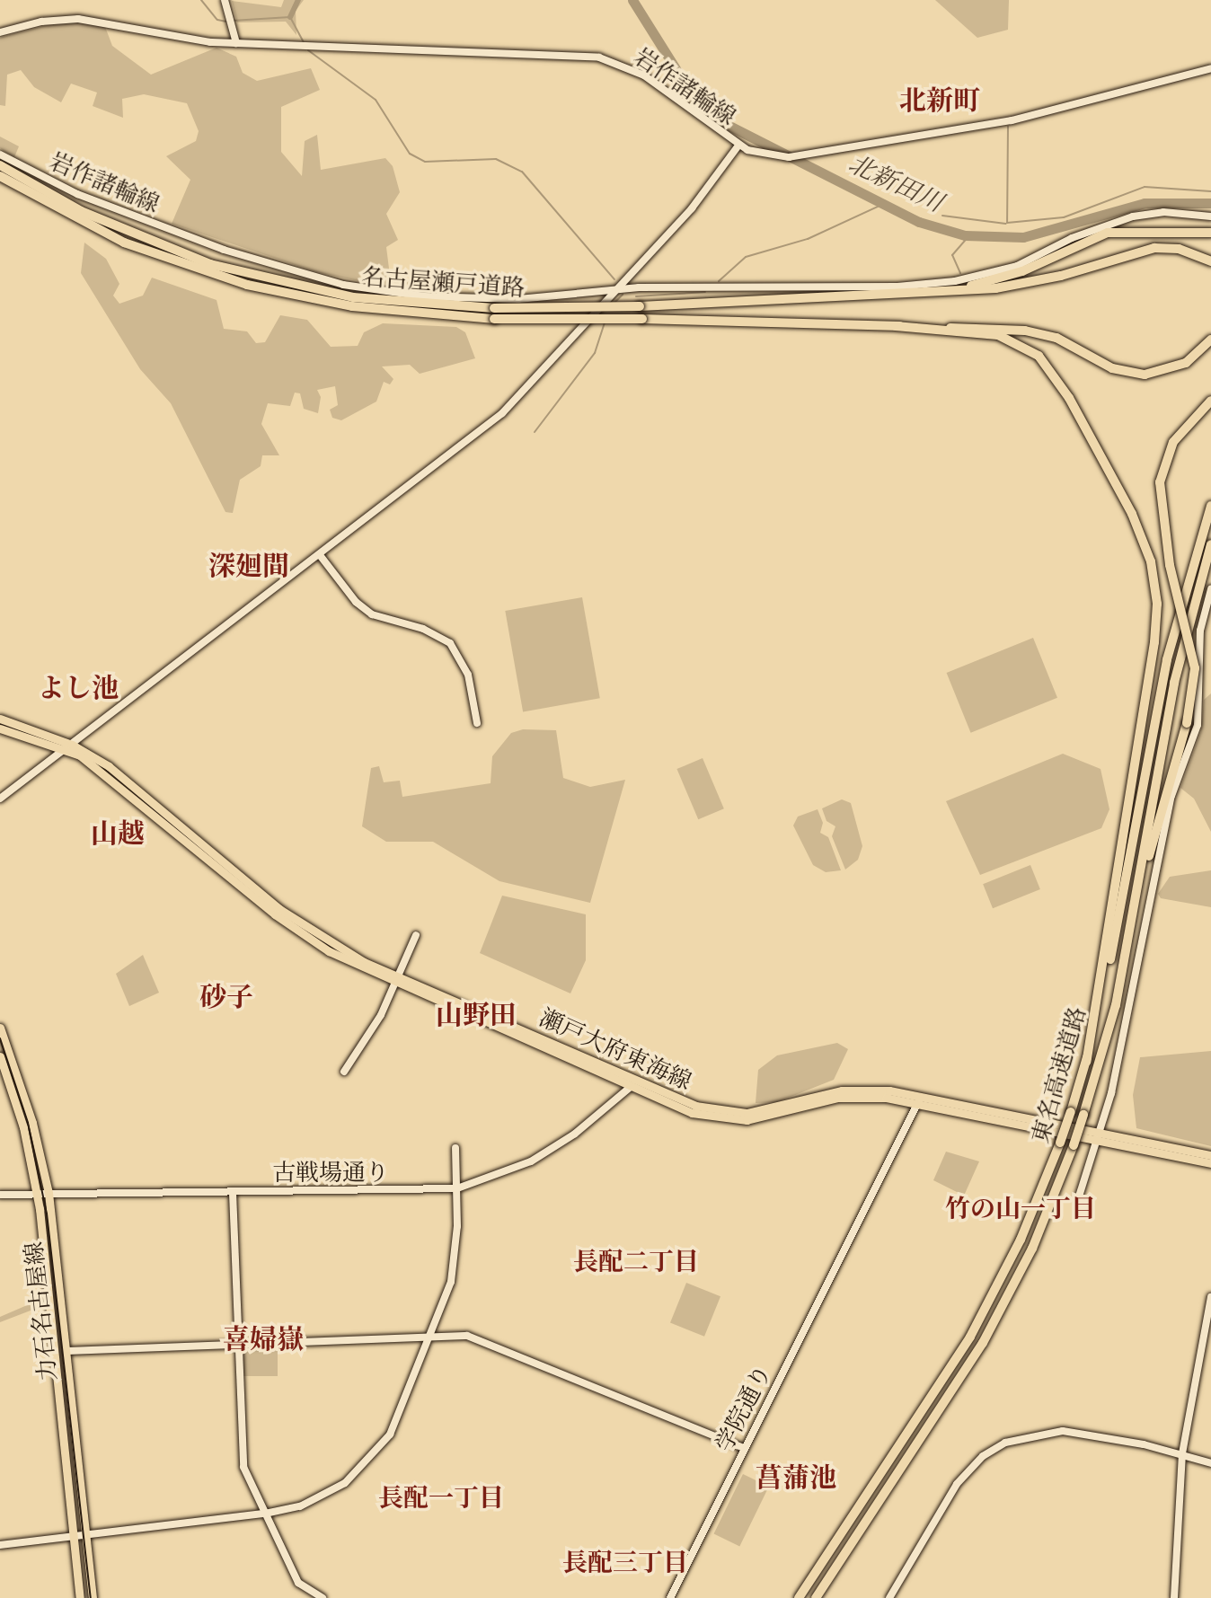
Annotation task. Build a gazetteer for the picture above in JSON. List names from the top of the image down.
{
  "streets": {
    "highway": ["名古屋瀬戸道路", "東名高速道路"],
    "main road": ["瀬戸大府東海線", "力石名古屋線"],
    "street": ["岩作諸輪線", "古戦場通り", "学院通り"]
  },
  "crossings": [
    ["瀬戸大府東海線", "古戦場通り"],
    ["瀬戸大府東海線", "学院通り"],
    ["古戦場通り", "力石名古屋線"]
  ],
  "districts": [
    "北新町",
    "深廻間",
    "よし池",
    "山越",
    "砂子",
    "山野田",
    "竹の山一丁目",
    "長配二丁目",
    "喜婦嶽",
    "菖蒲池",
    "長配一丁目",
    "長配三丁目"
  ],
  "water": ["北新田川"]
}
